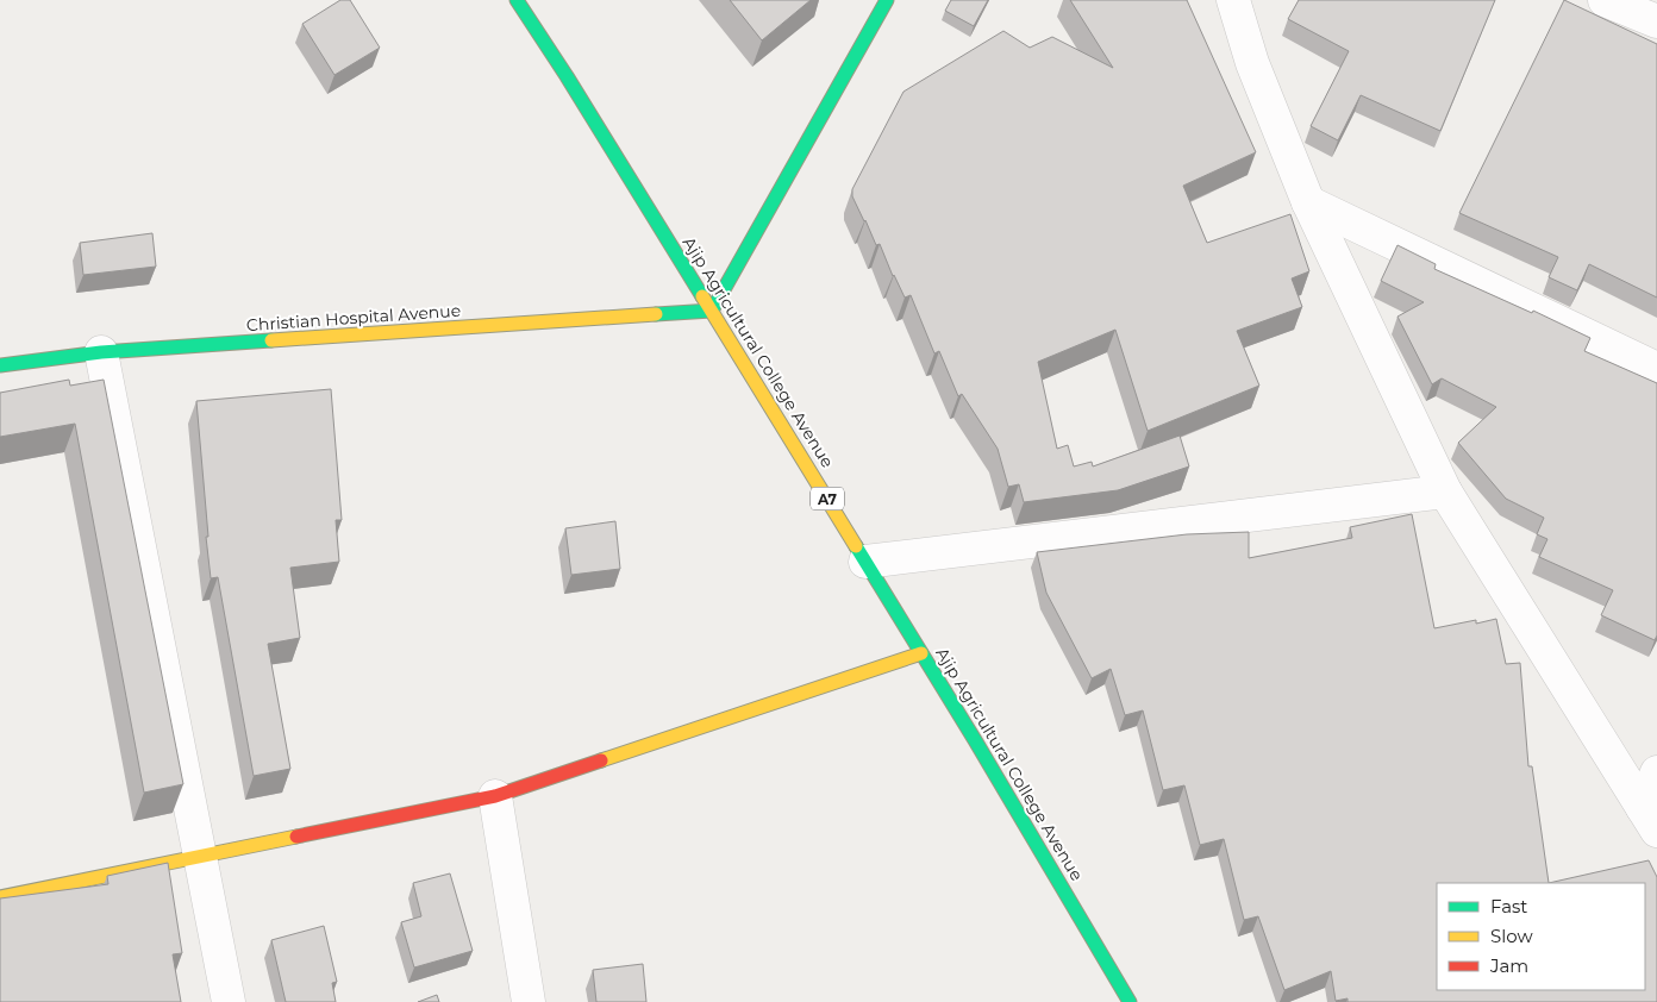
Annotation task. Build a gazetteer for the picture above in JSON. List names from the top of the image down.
{
  "streets": {
    "main road": ["Christian Hospital Avenue", "Ajip Agricultural College Avenue", "A7"]
  },
  "crossings": [
    ["Christian Hospital Avenue", "Ajip Agricultural College Avenue"]
  ],
  "legend": ["Fast", "Slow", "Jam"]
}
